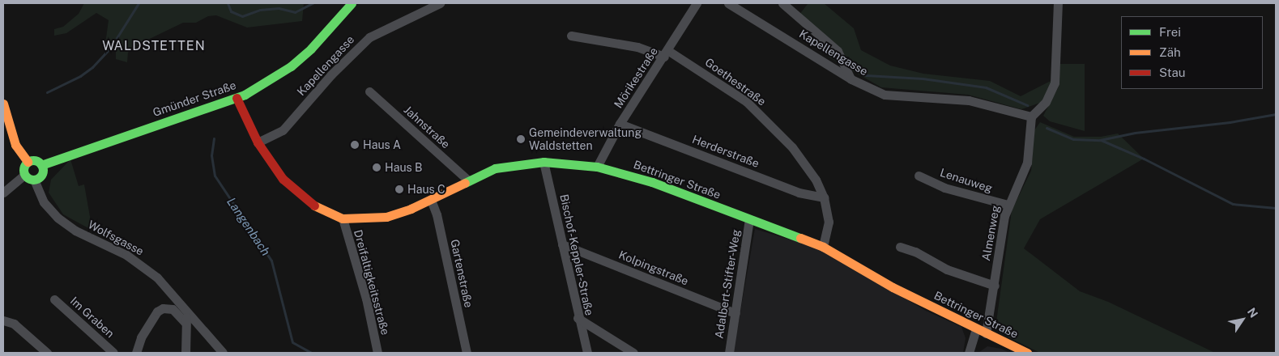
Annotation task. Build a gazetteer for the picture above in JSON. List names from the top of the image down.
{
  "streets": {
    "street": [
      "Kapellengasse",
      "Mörikestraße",
      "Goethestraße",
      "Gmünder Straße",
      "Jahnstraße",
      "Herderstraße",
      "Bettringer Straße",
      "Lenauweg",
      "Almenweg",
      "Wolfsgasse",
      "Bischof-Keppler-Straße",
      "Kolpingstraße",
      "Gartenstraße",
      "Dreifaltigkeitsstraße",
      "Adalbert-Stifter-Weg",
      "Im Graben"
    ]
  },
  "crossings": [
    ["Kapellengasse", "Bettringer Straße"],
    ["Kapellengasse", "Almenweg"],
    ["Mörikestraße", "Goethestraße"],
    ["Mörikestraße", "Herderstraße"],
    ["Mörikestraße", "Bettringer Straße"],
    ["Goethestraße", "Herderstraße"],
    ["Goethestraße", "Bettringer Straße"],
    ["Gmünder Straße", "Bettringer Straße"],
    ["Gmünder Straße", "Wolfsgasse"],
    ["Jahnstraße", "Bettringer Straße"],
    ["Bettringer Straße", "Almenweg"],
    ["Bettringer Straße", "Bischof-Keppler-Straße"],
    ["Bettringer Straße", "Gartenstraße"],
    ["Bettringer Straße", "Dreifaltigkeitsstraße"],
    ["Bettringer Straße", "Adalbert-Stifter-Weg"],
    ["Lenauweg", "Almenweg"],
    ["Bischof-Keppler-Straße", "Kolpingstraße"],
    ["Kolpingstraße", "Adalbert-Stifter-Weg"]
  ],
  "districts": ["WALDSTETTEN"],
  "water": ["Langenbach"],
  "places": [
    "Gemeindeverwaltung Waldstetten",
    "Haus A",
    "Haus B",
    "Haus C"
  ],
  "legend": ["Frei", "Zäh", "Stau"],
  "north": "top right"
}
